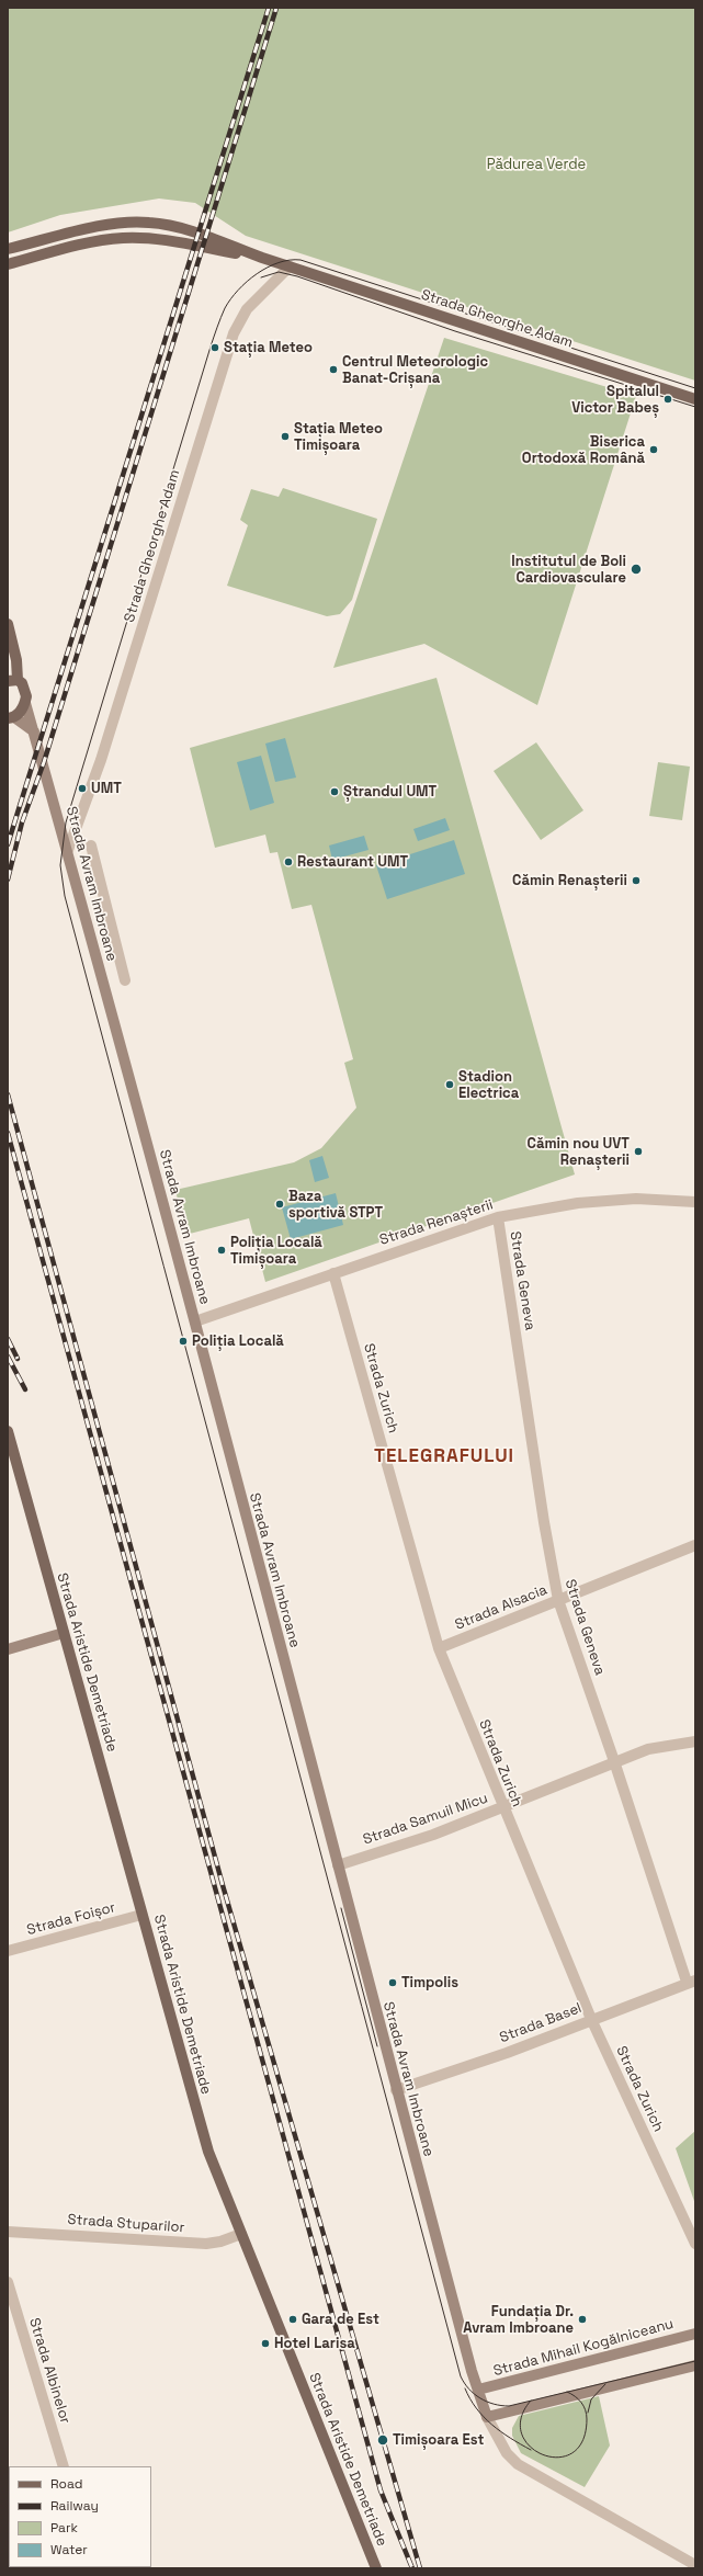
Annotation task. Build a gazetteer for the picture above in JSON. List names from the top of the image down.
{
  "streets": {
    "main road": ["Strada Gheorghe Adam", "Strada Aristide Demetriade"],
    "street": [
      "Strada Avram Imbroane",
      "Strada Renașterii",
      "Strada Geneva",
      "Strada Zurich",
      "Strada Alsacia",
      "Strada Samuil Micu",
      "Strada Foișor",
      "Strada Basel",
      "Strada Stuparilor",
      "Strada Mihail Kogălniceanu",
      "Strada Albinelor"
    ]
  },
  "crossings": [
    ["Strada Gheorghe Adam", "Strada Avram Imbroane"],
    ["Strada Avram Imbroane", "Strada Renașterii"],
    ["Strada Avram Imbroane", "Strada Samuil Micu"],
    ["Strada Avram Imbroane", "Strada Basel"],
    ["Strada Avram Imbroane", "Strada Mihail Kogălniceanu"],
    ["Strada Renașterii", "Strada Geneva"],
    ["Strada Renașterii", "Strada Zurich"],
    ["Strada Geneva", "Strada Alsacia"],
    ["Strada Geneva", "Strada Samuil Micu"],
    ["Strada Geneva", "Strada Basel"],
    ["Strada Zurich", "Strada Alsacia"],
    ["Strada Zurich", "Strada Samuil Micu"],
    ["Strada Zurich", "Strada Basel"],
    ["Strada Aristide Demetriade", "Strada Foișor"],
    ["Strada Aristide Demetriade", "Strada Stuparilor"]
  ],
  "districts": ["TELEGRAFULUI"],
  "parks": ["Pădurea Verde"],
  "places": [
    "Stația Meteo",
    "Centrul Meteorologic Banat-Crișana",
    "Spitalul Victor Babeș",
    "Stația Meteo Timișoara",
    "Biserica Ortodoxă Română",
    "Institutul de Boli Cardiovasculare",
    "UMT",
    "Ștrandul UMT",
    "Restaurant UMT",
    "Cămin Renașterii",
    "Stadion Electrica",
    "Cămin nou UVT Renașterii",
    "Baza sportivă STPT",
    "Poliția Locală Timișoara",
    "Poliția Locală",
    "Timpolis",
    "Gara de Est",
    "Fundația Dr. Avram Imbroane",
    "Hotel Larisa",
    "Timișoara Est"
  ],
  "legend": [
    "Road",
    "Railway",
    "Park",
    "Water"
  ]
}
